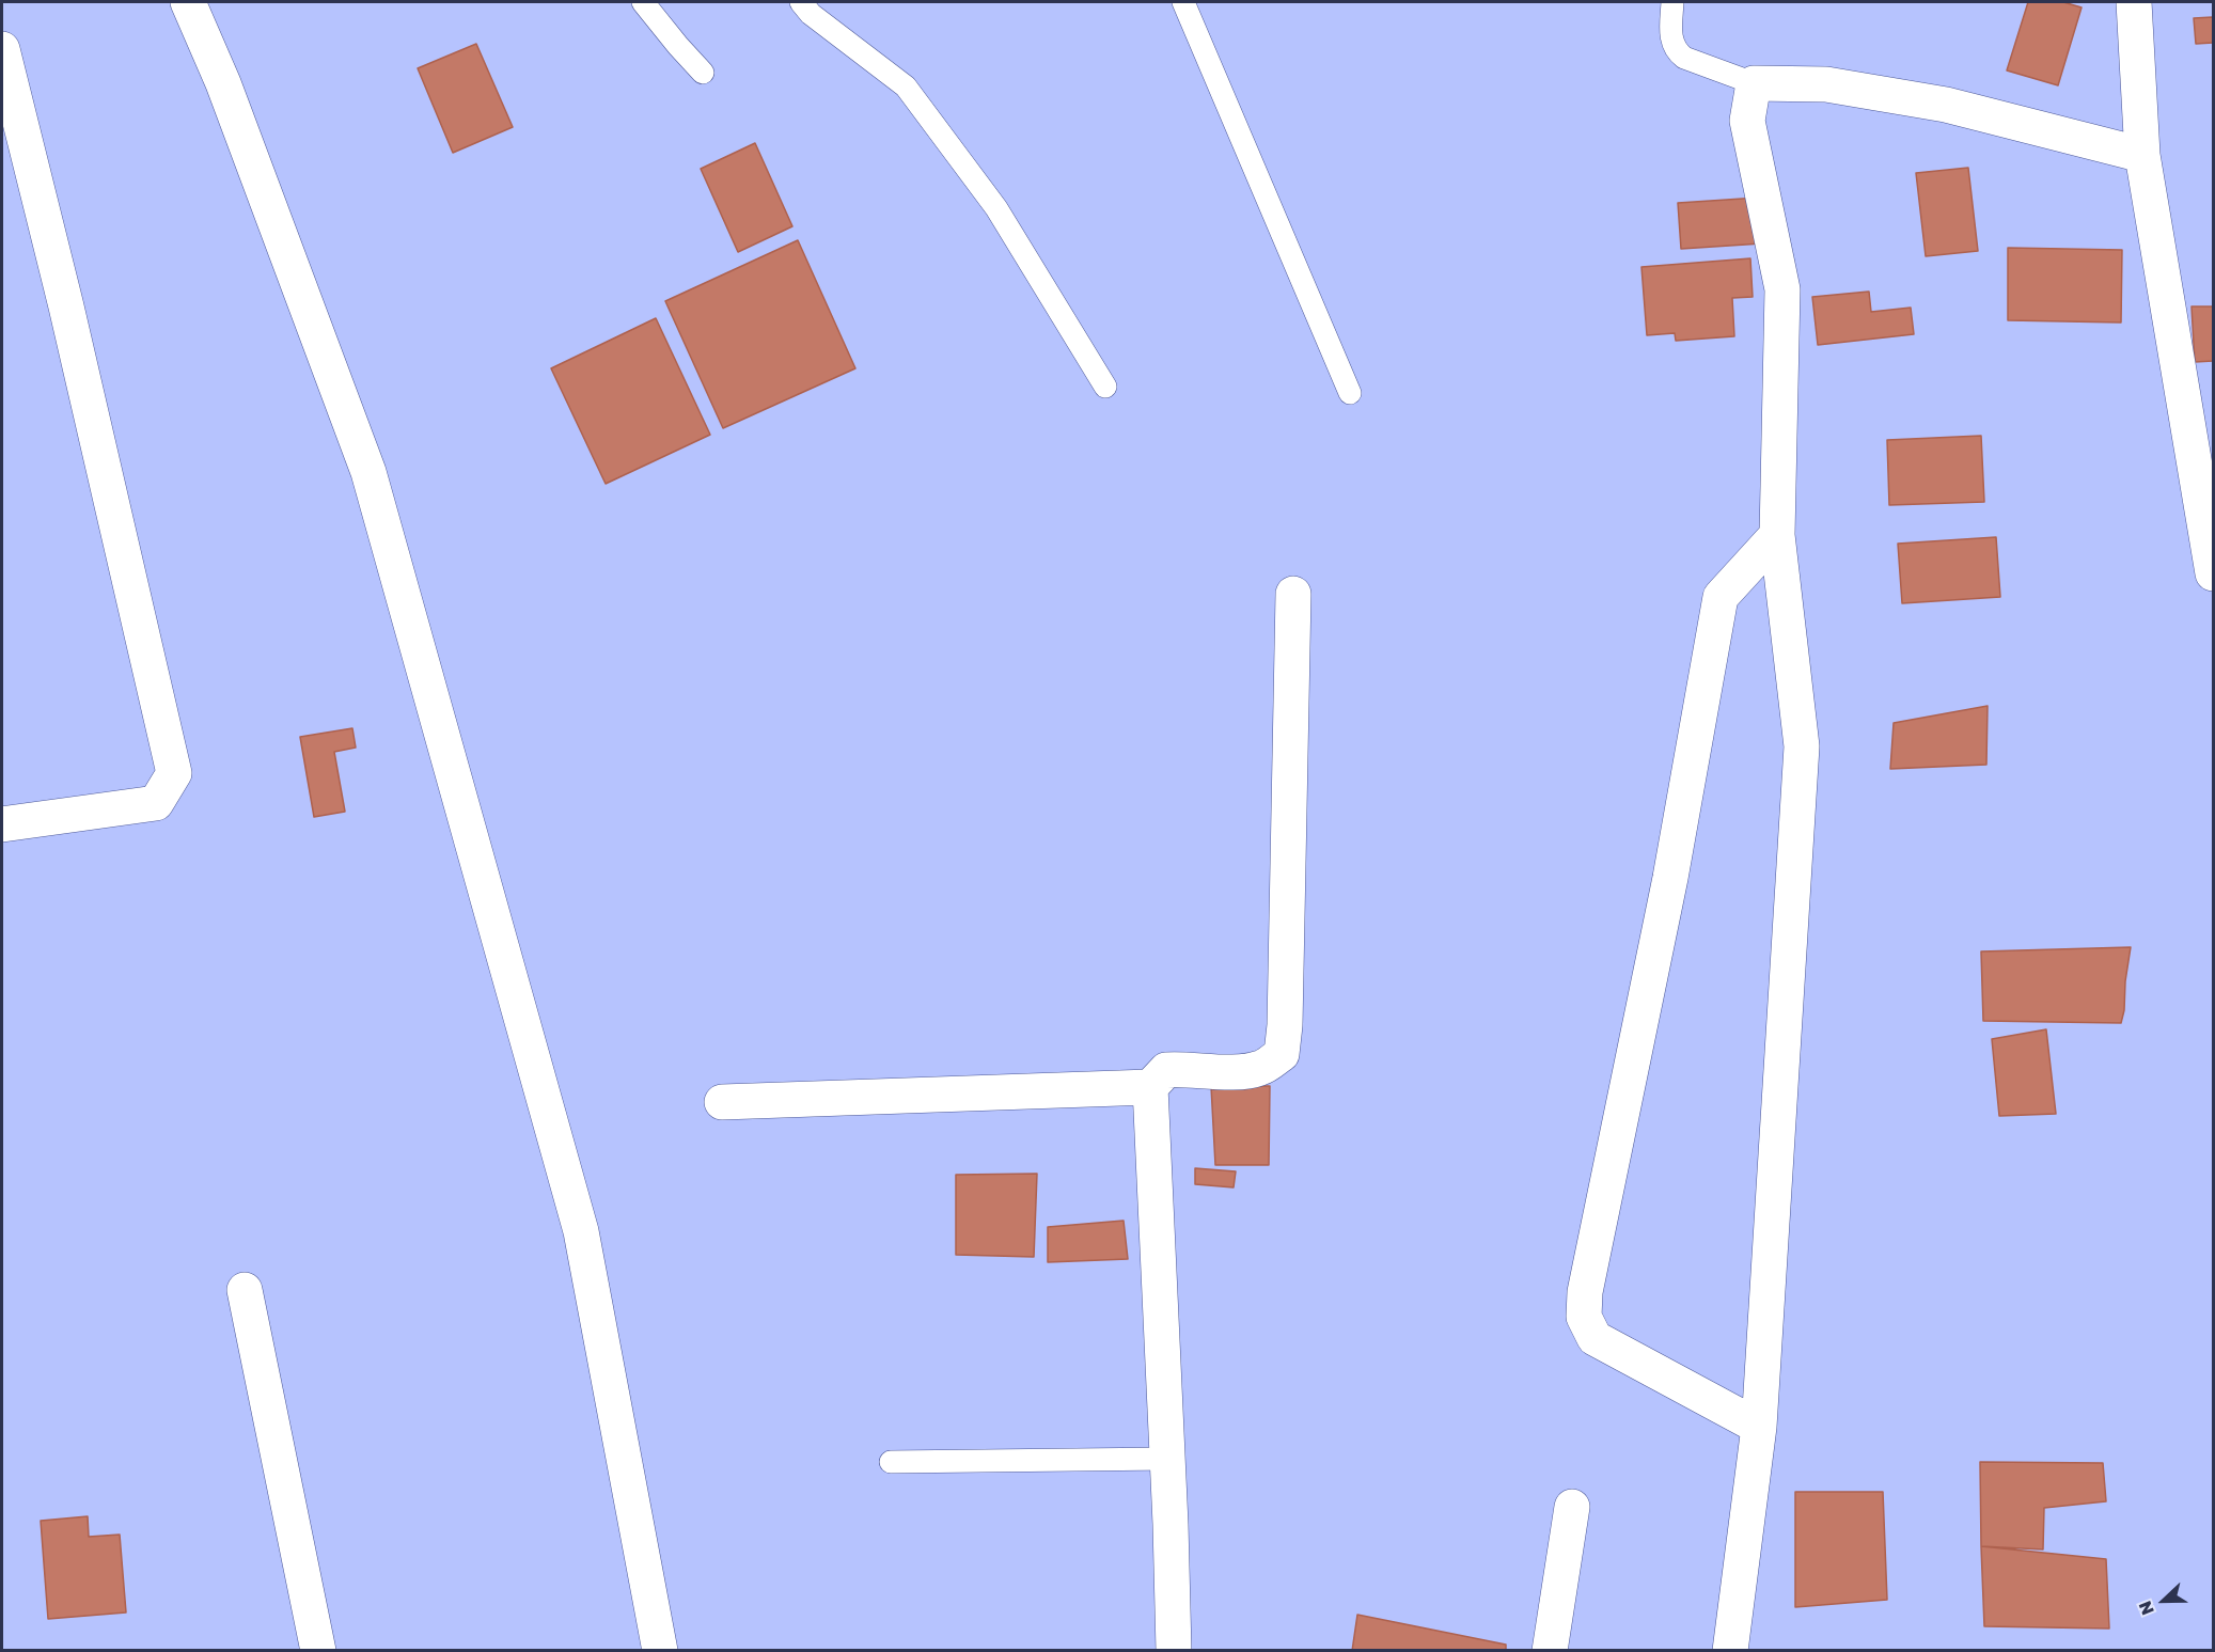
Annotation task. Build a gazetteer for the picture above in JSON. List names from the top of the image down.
{
  "north": "left"
}
